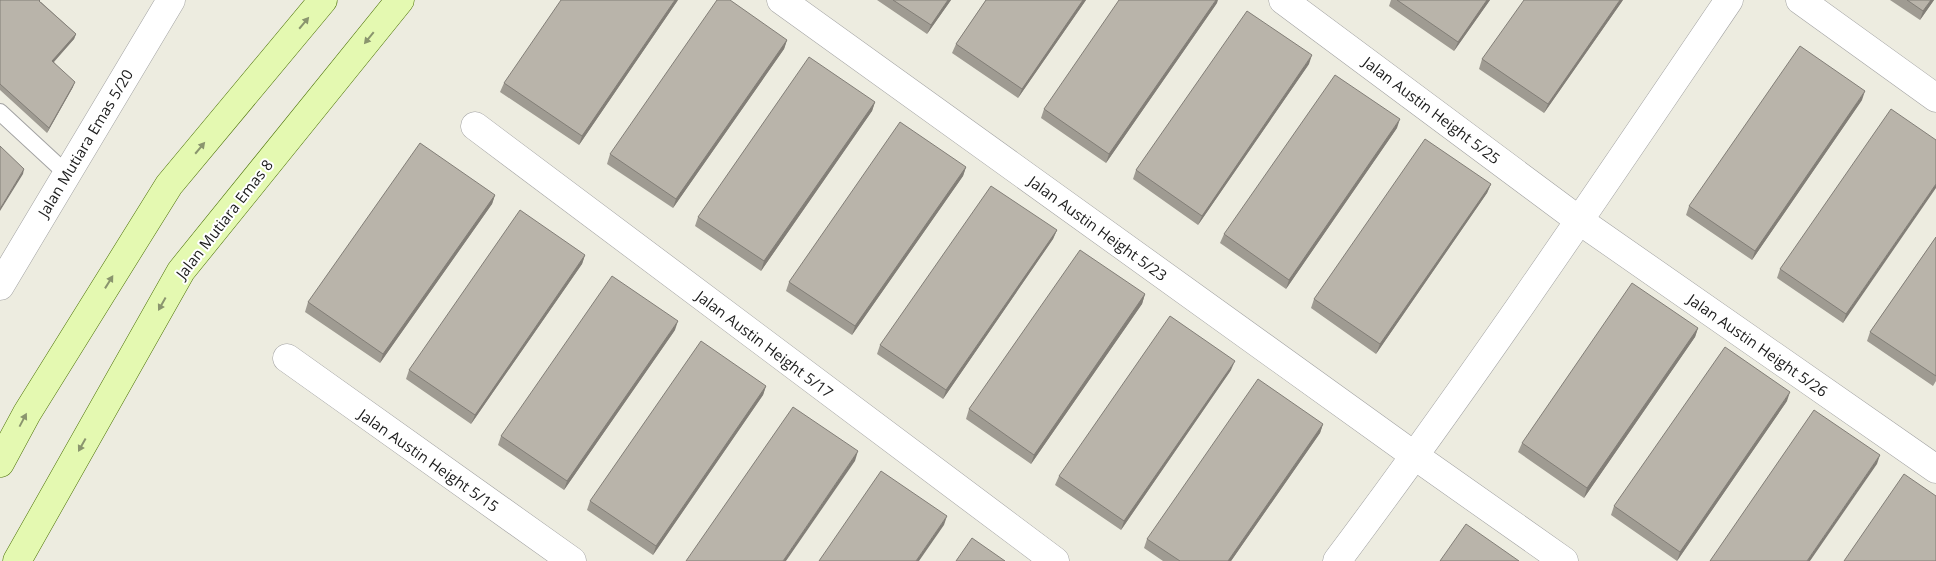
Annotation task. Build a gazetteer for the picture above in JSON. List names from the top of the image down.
{
  "streets": {
    "main road": ["Jalan Mutiara Emas 8"],
    "street": [
      "Jalan Austin Height 5/25",
      "Jalan Mutiara Emas 5/20",
      "Jalan Austin Height 5/23",
      "Jalan Austin Height 5/17",
      "Jalan Austin Height 5/26",
      "Jalan Austin Height 5/15"
    ]
  },
  "crossings": [
    ["Jalan Austin Height 5/25", "Jalan Austin Height 5/26"]
  ]
}
